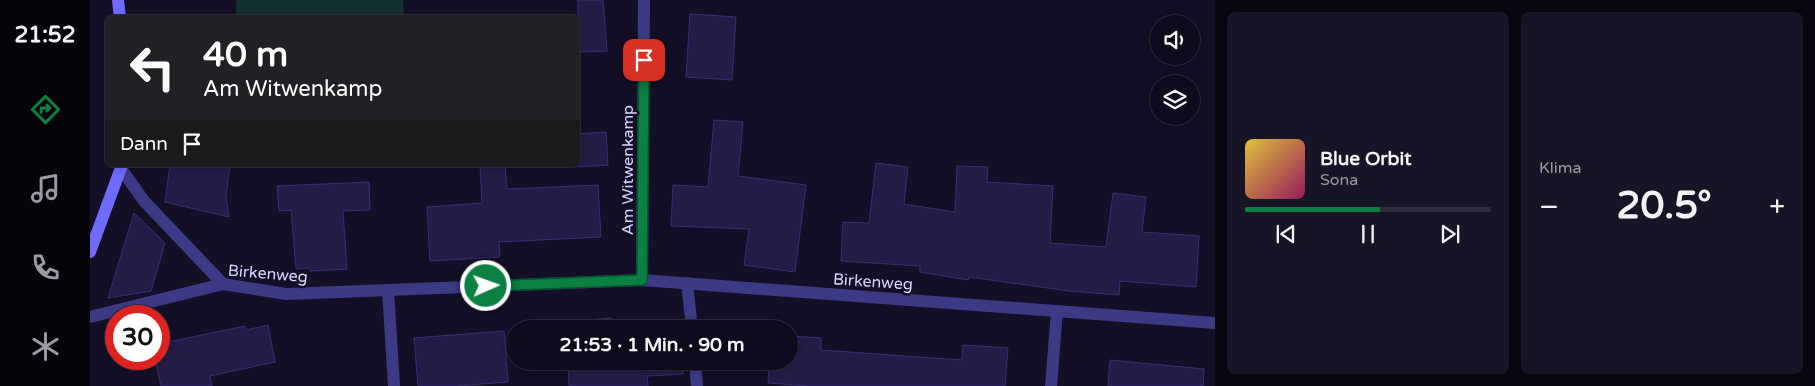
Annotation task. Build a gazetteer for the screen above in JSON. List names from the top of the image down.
{
  "streets": {
    "street": ["Am Witwenkamp", "Birkenweg"]
  },
  "crossings": [
    ["Am Witwenkamp", "Birkenweg"]
  ],
  "page": {
    "tabs": "21:52",
    "tile": "Klima",
    "turn": ["40 m", "Am Witwenkamp"],
    "then": "Dann",
    "song": ["Blue Orbit", "Sona"],
    "heat": ["−", "20.5°", "+"],
    "limit": "30",
    "trip": "21:53 · 1 Min. · 90 m"
  }
}
